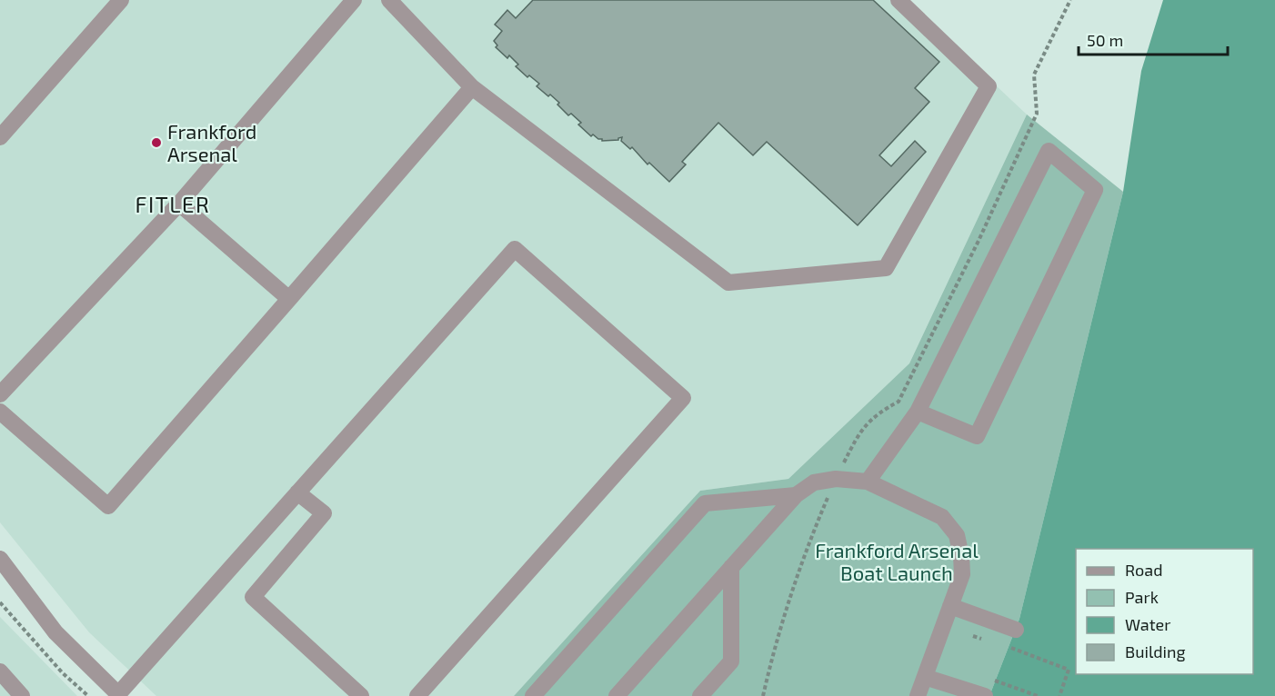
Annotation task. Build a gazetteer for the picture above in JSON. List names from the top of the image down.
{
  "districts": ["FITLER"],
  "parks": ["Frankford Arsenal Boat Launch"],
  "places": ["Frankford Arsenal"],
  "legend": [
    "Road",
    "Park",
    "Water",
    "Building"
  ],
  "scale_bar": "50 m"
}
